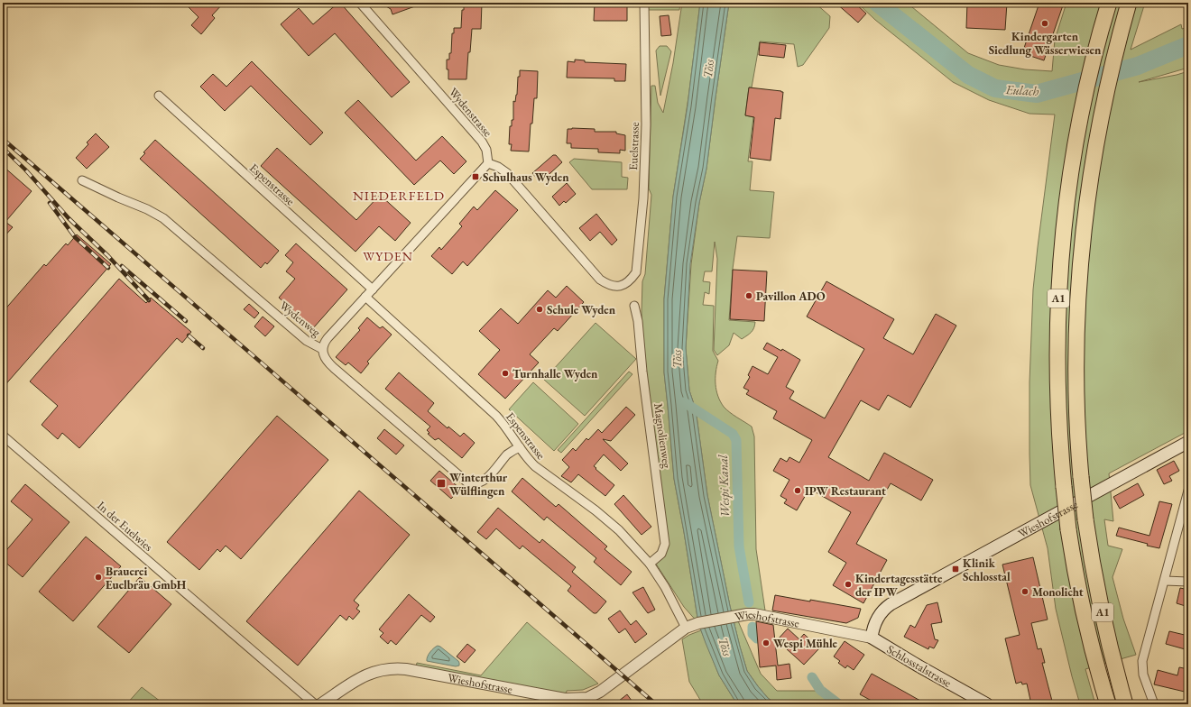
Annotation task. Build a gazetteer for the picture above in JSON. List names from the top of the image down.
{
  "streets": {
    "highway": ["A1"],
    "main road": ["Wieshofstrasse", "Schlosstalstrasse"],
    "street": [
      "Wydenstrasse",
      "Euelstrasse",
      "Espenstrasse",
      "Wydenweg",
      "Magnolienweg",
      "In der Euelwies"
    ]
  },
  "crossings": [
    ["Wydenstrasse", "Euelstrasse"],
    ["Espenstrasse", "Wydenweg"],
    ["Espenstrasse", "Magnolienweg"],
    ["Espenstrasse", "Wieshofstrasse"],
    ["Wieshofstrasse", "Schlosstalstrasse"]
  ],
  "districts": ["NIEDERFELD", "WYDEN"],
  "water": ["Töss", "Eulach", "Wespi Kanal"],
  "places": {
    "other": [
      "Kindergarten Siedlung Wässerwiesen",
      "Pavillon ADO",
      "Schule Wyden",
      "Turnhalle Wyden",
      "IPW Restaurant",
      "Brauerei Euelbräu GmbH",
      "Kindertagesstätte der IPW",
      "Monolicht",
      "Wespi Mühle"
    ],
    "transit": ["Schulhaus Wyden", "Winterthur Wülflingen", "Klinik Schlosstal"]
  }
}
